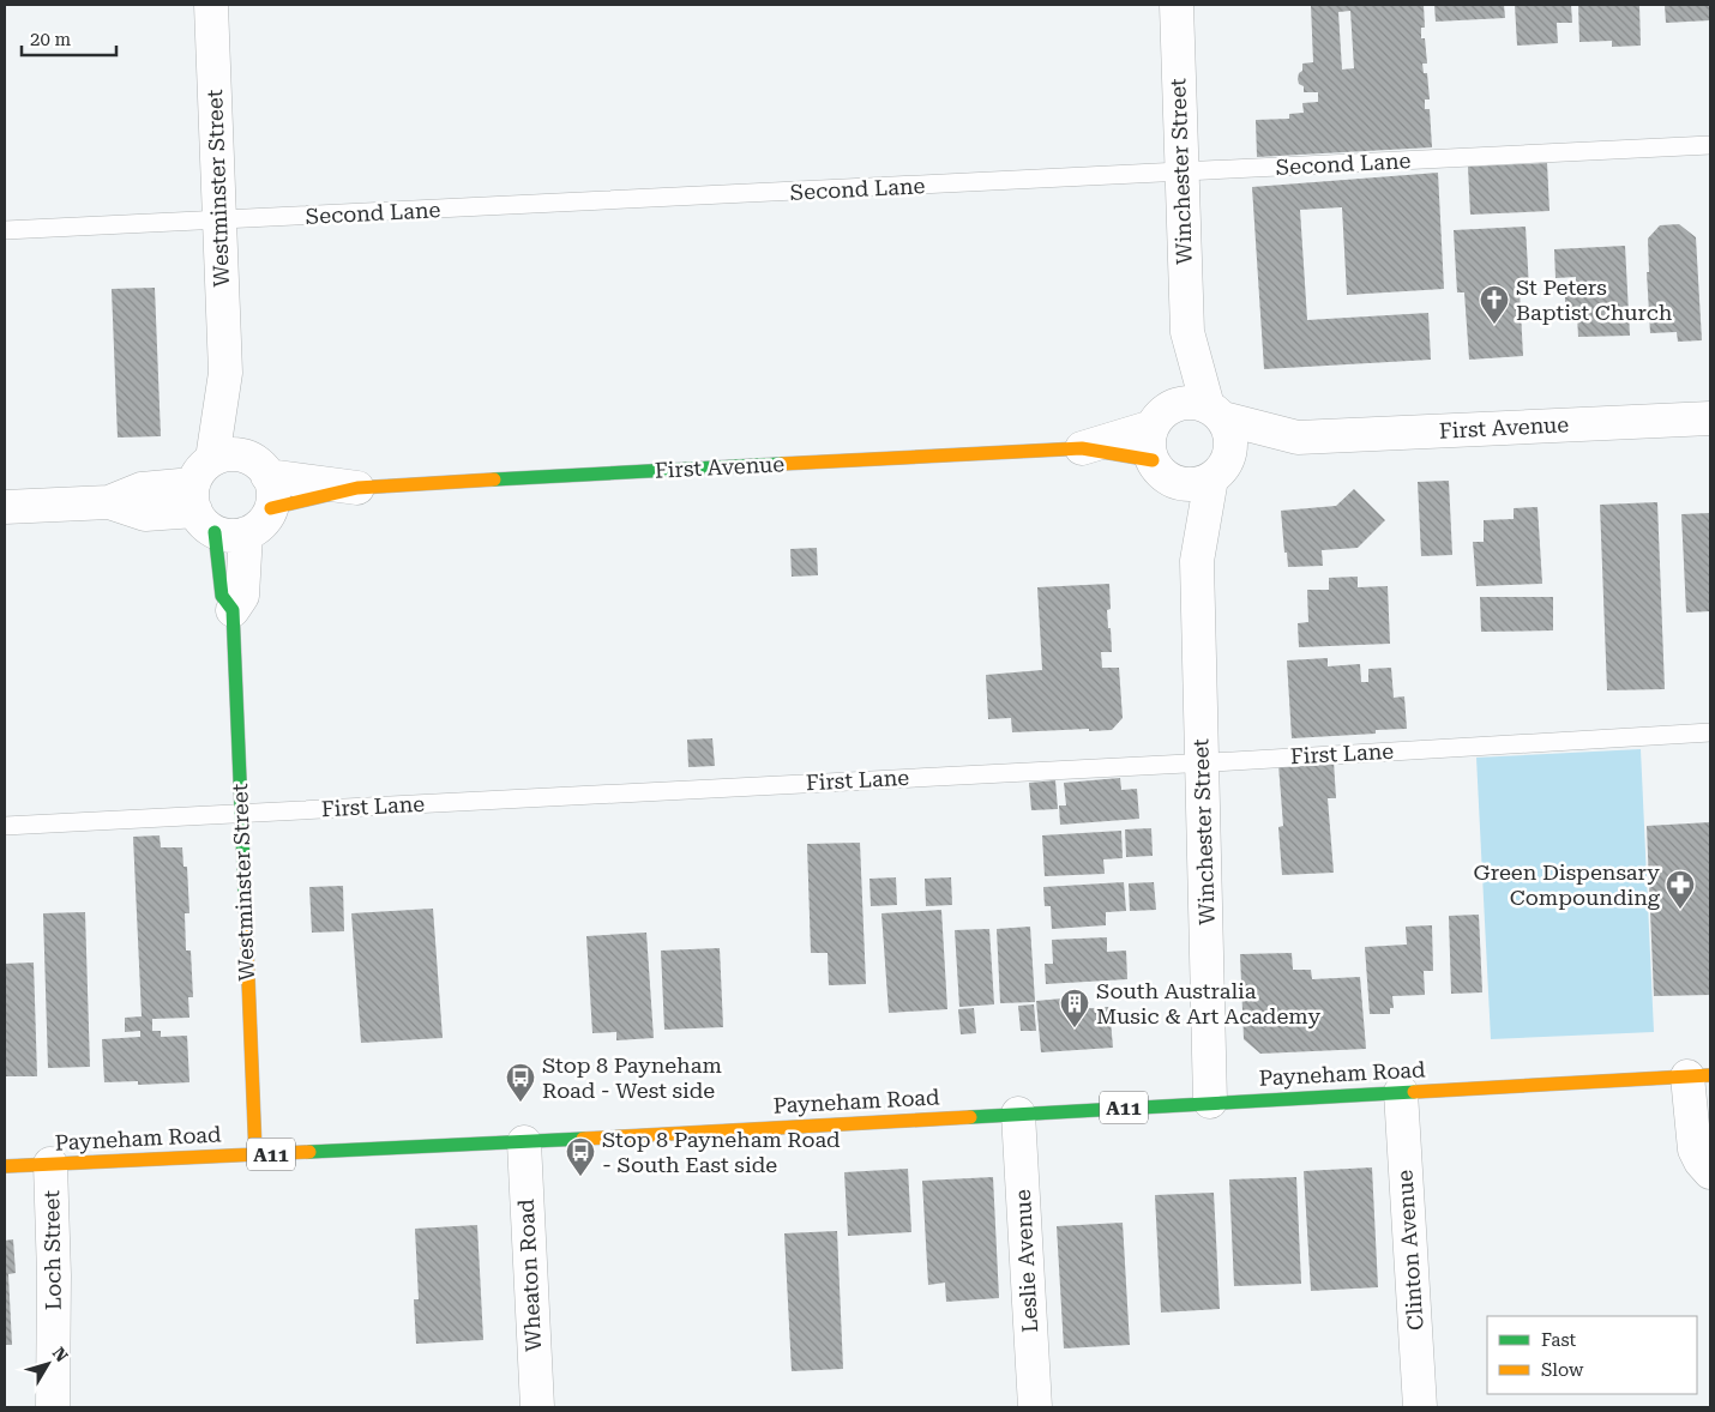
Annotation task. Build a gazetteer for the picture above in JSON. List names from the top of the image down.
{
  "streets": {
    "main road": [
      "Westminster Street",
      "First Avenue",
      "Payneham Road",
      "A11"
    ],
    "street": [
      "Winchester Street",
      "Loch Street",
      "Clinton Avenue",
      "Leslie Avenue",
      "Wheaton Road"
    ],
    "lane": ["Second Lane", "First Lane"]
  },
  "crossings": [
    ["Second Lane", "Winchester Street"],
    ["Second Lane", "Westminster Street"],
    ["Winchester Street", "First Avenue"],
    ["Winchester Street", "First Lane"],
    ["Winchester Street", "Payneham Road"],
    ["Westminster Street", "First Avenue"],
    ["Westminster Street", "First Lane"],
    ["Westminster Street", "Payneham Road"],
    ["Payneham Road", "Loch Street"],
    ["Payneham Road", "Clinton Avenue"],
    ["Payneham Road", "Leslie Avenue"],
    ["Payneham Road", "Wheaton Road"]
  ],
  "places": {
    "church": ["St Peters Baptist Church"],
    "pharmacy": ["Green Dispensary Compounding"],
    "building": ["South Australia Music & Art Academy"],
    "bus stop": ["Stop 8 Payneham Road - West side", "Stop 8 Payneham Road - South East side"]
  },
  "legend": ["Fast", "Slow"],
  "scale_bar": "20 m",
  "north": "top right"
}
